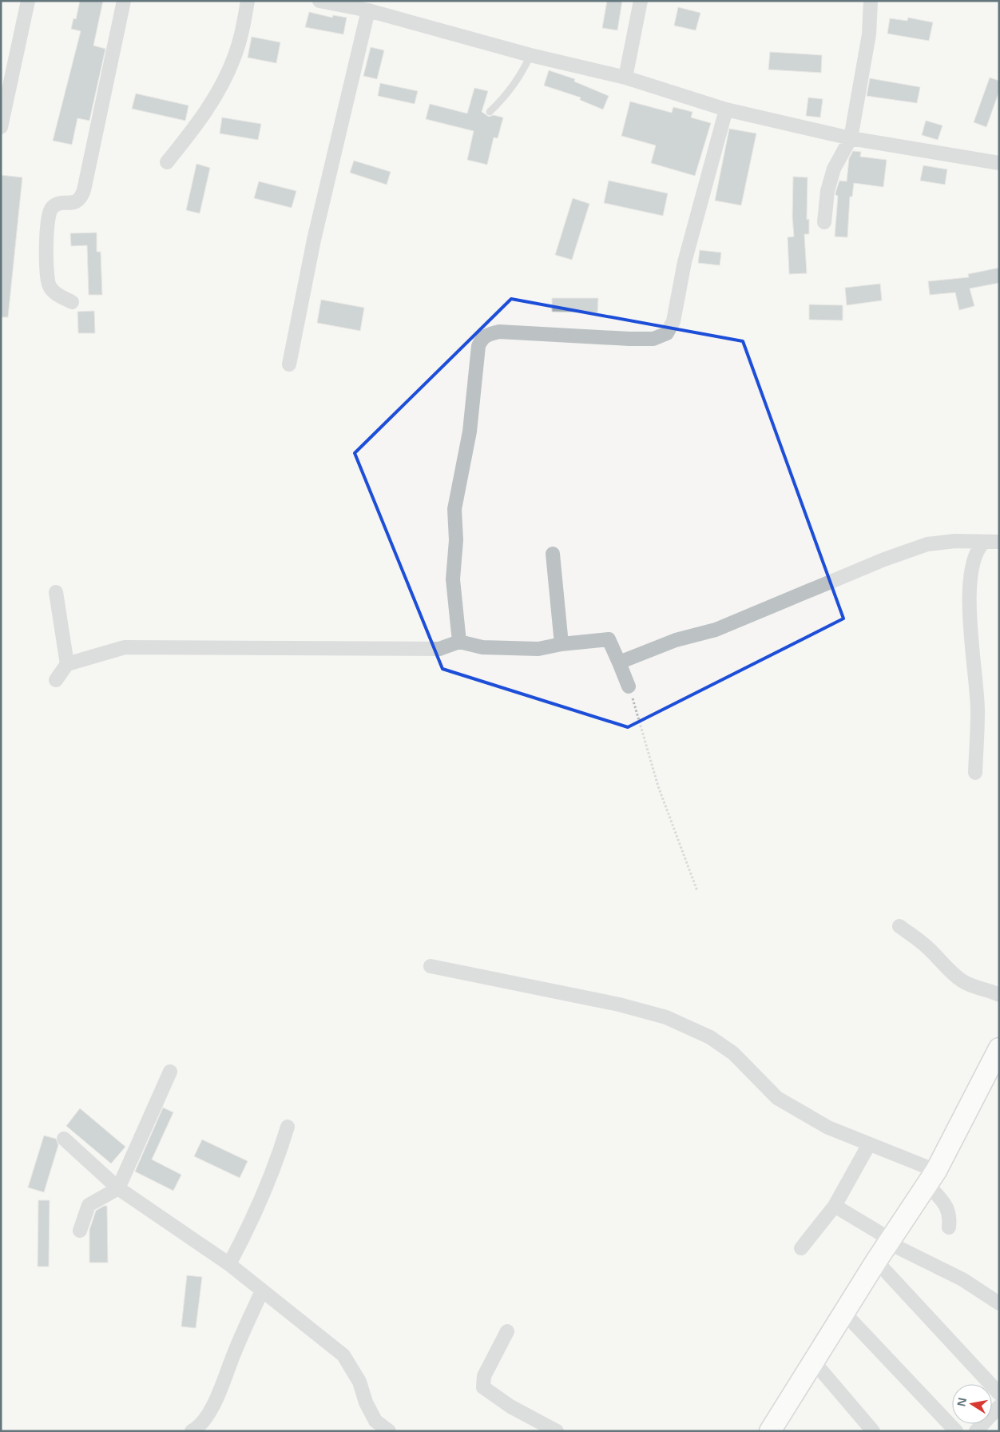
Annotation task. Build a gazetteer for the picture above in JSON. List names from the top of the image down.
{
  "north": "left"
}
